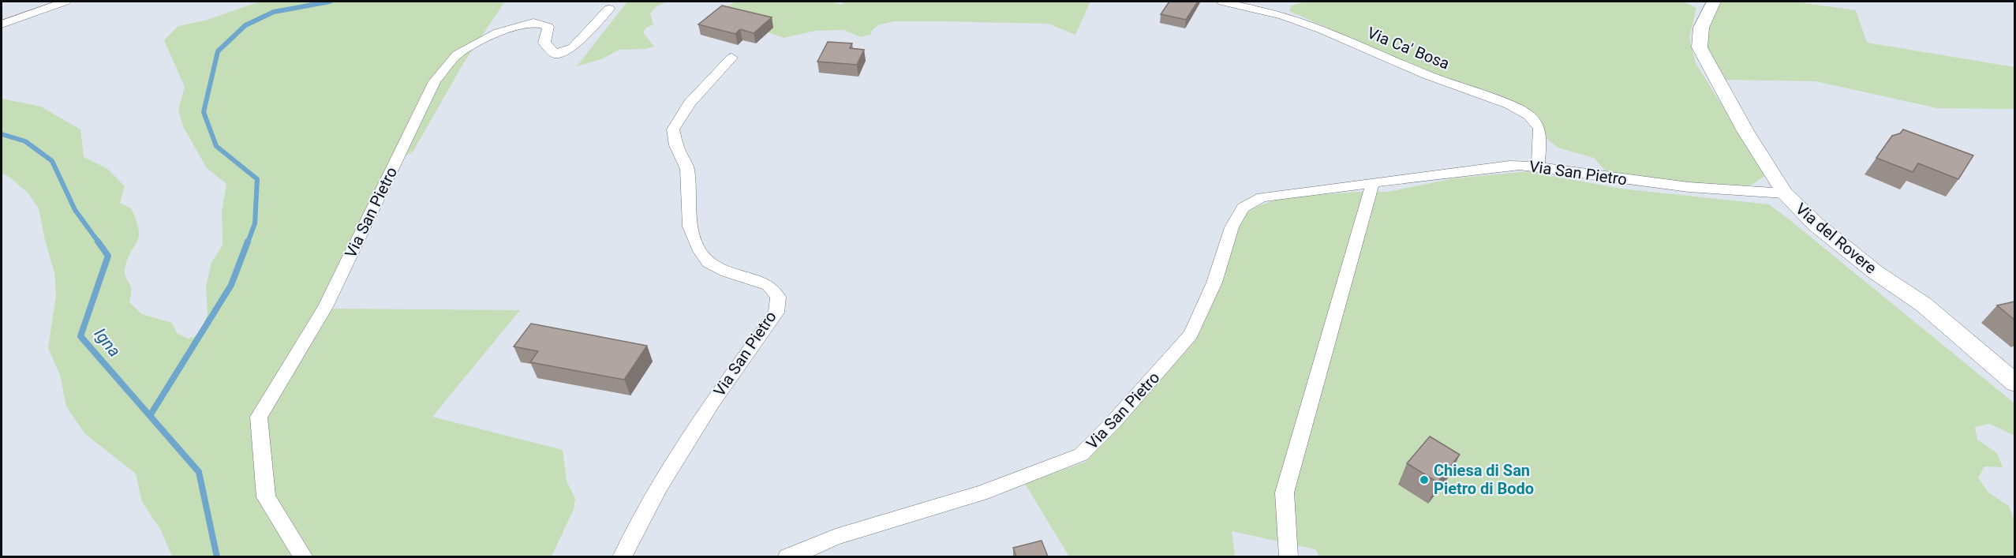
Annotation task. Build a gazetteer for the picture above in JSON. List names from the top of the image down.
{
  "streets": {
    "street": ["Via Ca' Bosa", "Via San Pietro", "Via del Rovere"]
  },
  "crossings": [
    ["Via Ca' Bosa", "Via San Pietro"],
    ["Via San Pietro", "Via del Rovere"]
  ],
  "water": ["Igna"],
  "places": ["Chiesa di San Pietro di Bodo"]
}
